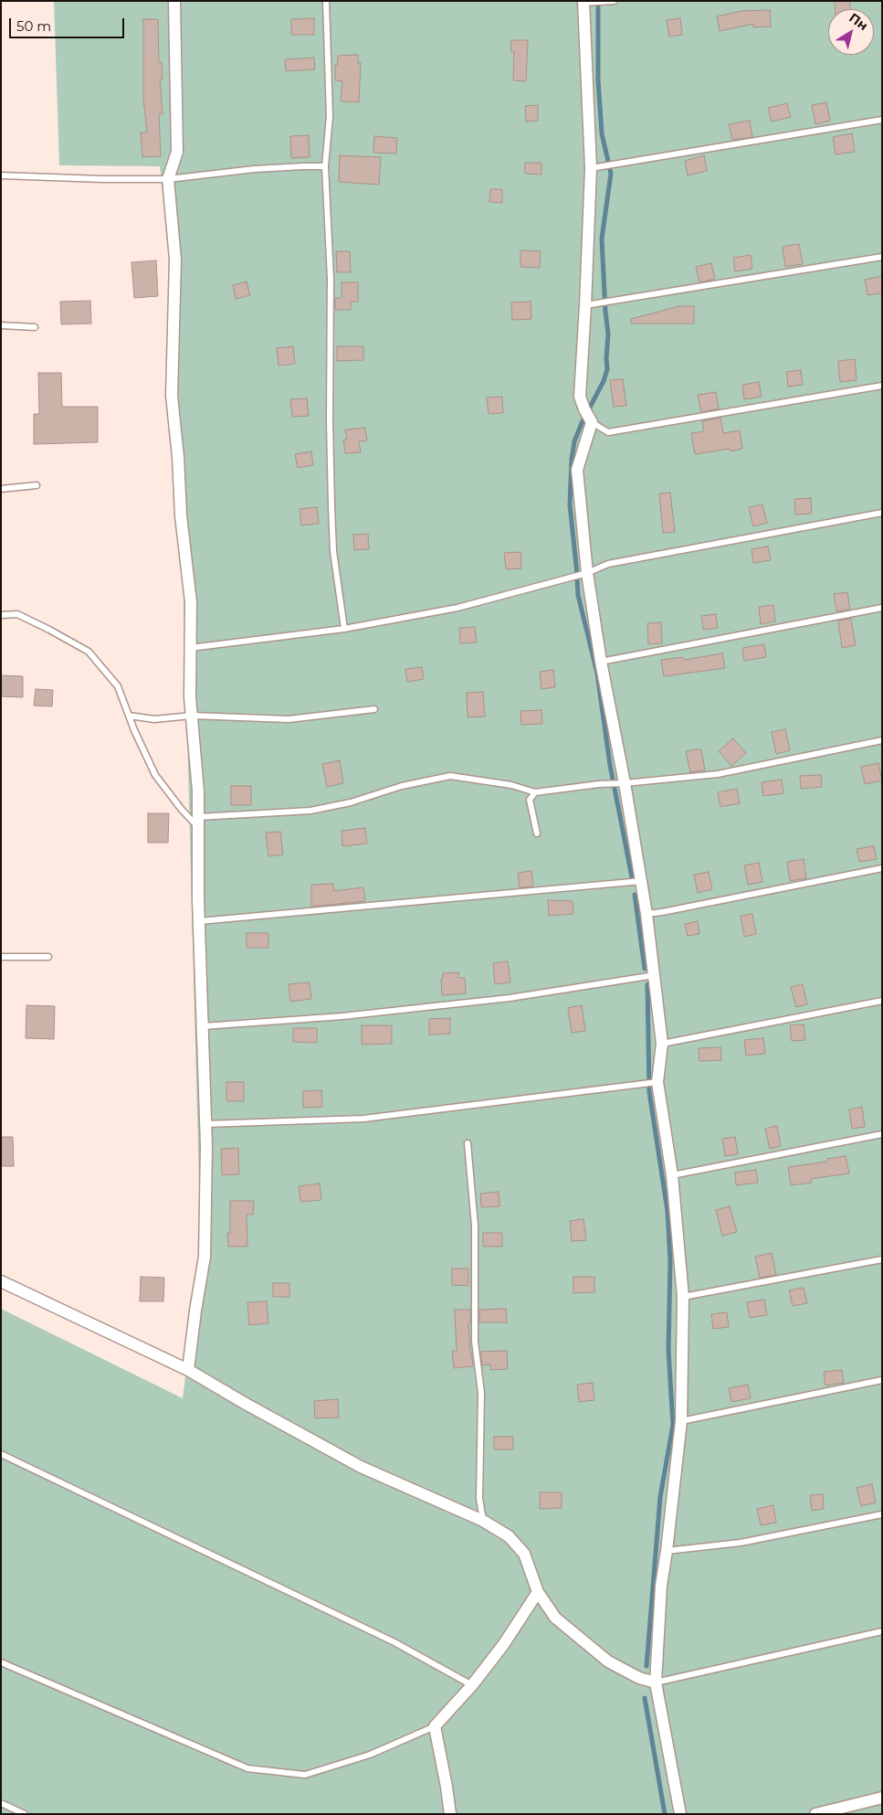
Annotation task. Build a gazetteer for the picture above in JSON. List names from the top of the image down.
{
  "scale_bar": "50 m",
  "north": "top right"
}
